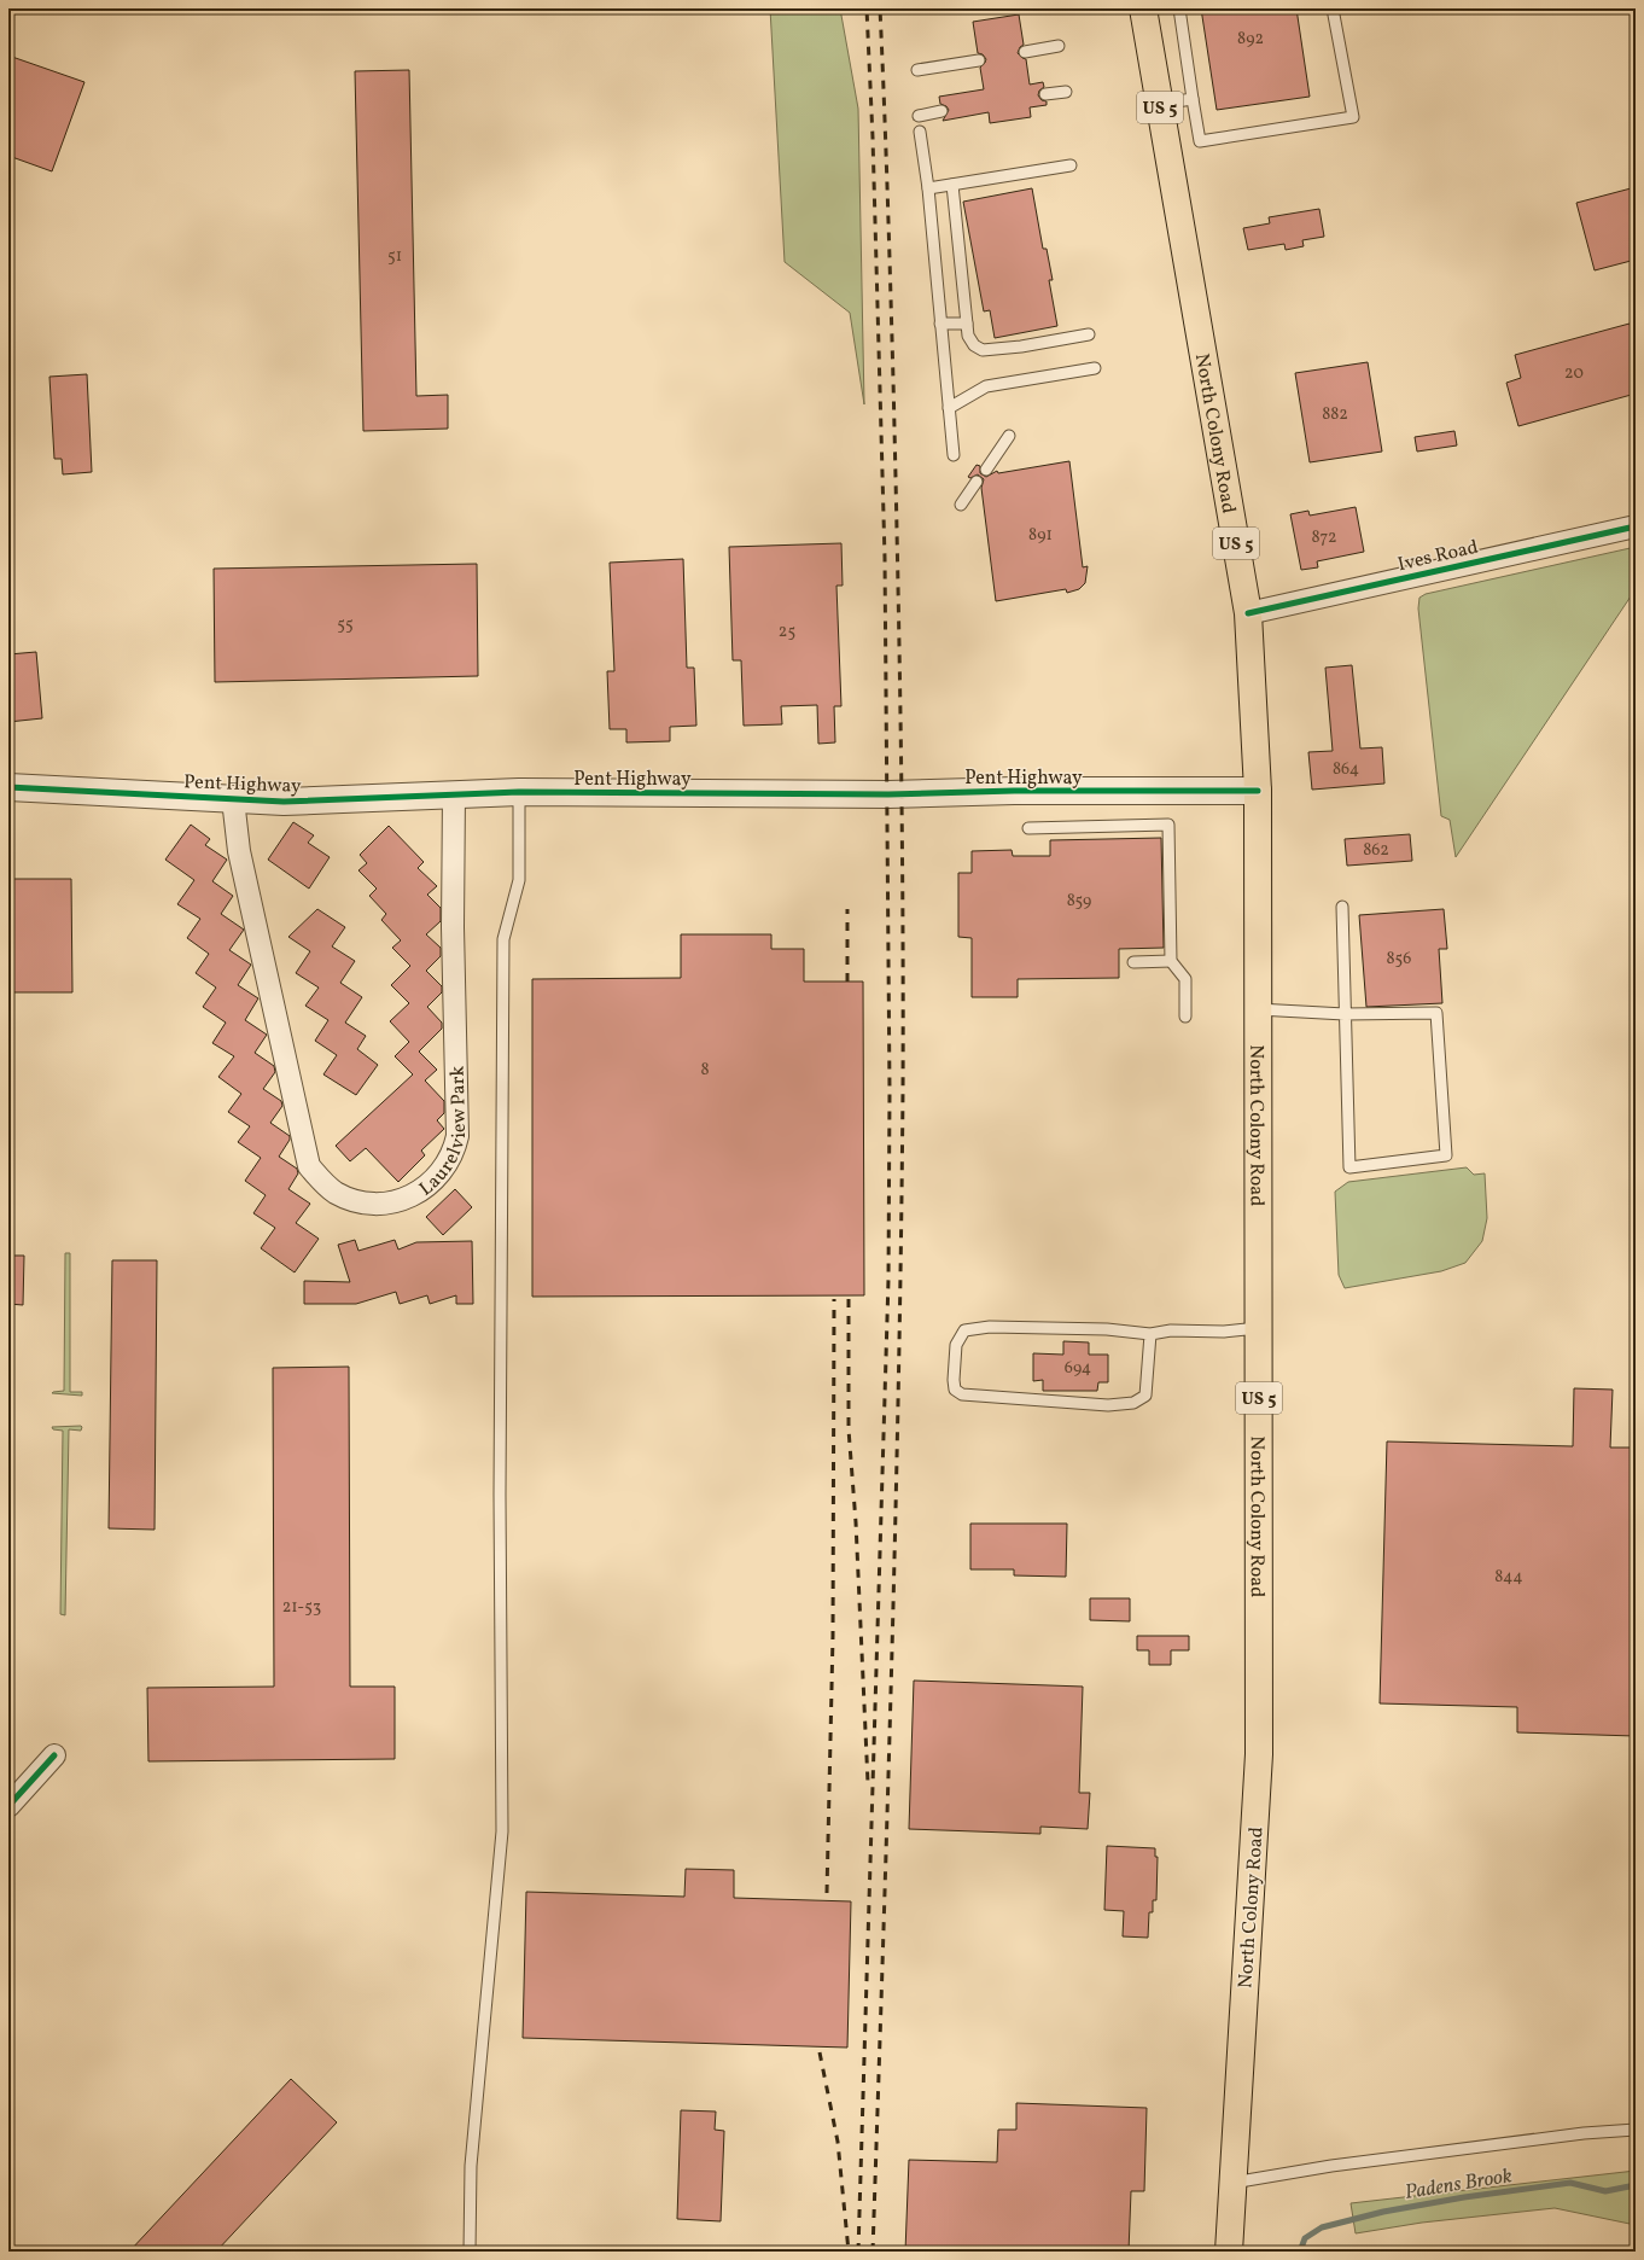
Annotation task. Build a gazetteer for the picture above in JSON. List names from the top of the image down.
{
  "streets": {
    "main road": ["US 5", "North Colony Road"],
    "street": ["Ives Road", "Pent Highway", "Laurelview Park"]
  },
  "crossings": [
    ["North Colony Road", "Ives Road"],
    ["North Colony Road", "Pent Highway"],
    ["Pent Highway", "Laurelview Park"]
  ],
  "water": ["Padens Brook"],
  "house_numbers": [
    "892",
    "51",
    "20",
    "882",
    "891",
    "872",
    "55",
    "25",
    "864",
    "862",
    "859",
    "856",
    "8",
    "694",
    "844",
    "21-53"
  ]
}
